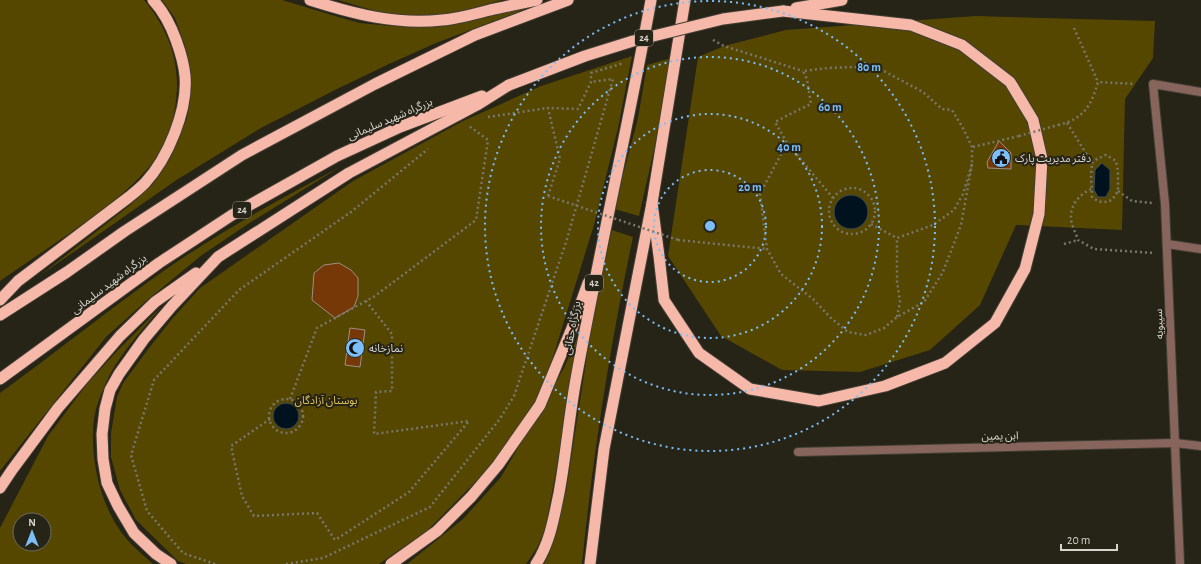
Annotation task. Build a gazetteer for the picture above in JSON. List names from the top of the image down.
{
  "streets": {
    "highway": [
      "24",
      "بزرگراه شهید سلیمانی",
      "42",
      "بزرگراه حقانی"
    ],
    "street": ["سیبویه", "ابن یمین"]
  },
  "crossings": [
    ["سیبویه", "ابن یمین"]
  ],
  "parks": ["بوستان آزادگان"],
  "places": {
    "public building": ["دفتر مدیریت پارک"],
    "mosque": ["نمازخانه"]
  },
  "scale_bar": "20 m",
  "north": "top",
  "rings": [
    "80 m",
    "60 m",
    "40 m",
    "20 m"
  ]
}
